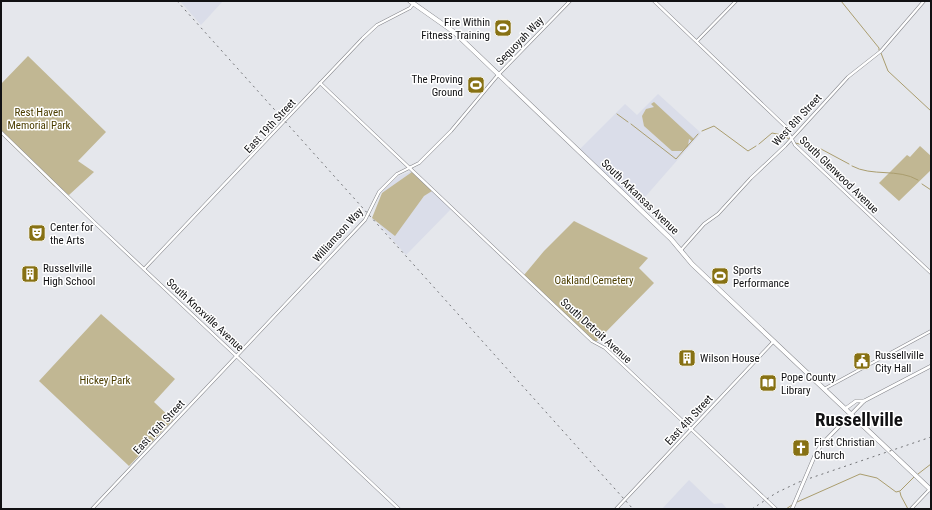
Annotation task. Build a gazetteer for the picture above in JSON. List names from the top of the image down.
{
  "streets": {
    "highway": ["South Arkansas Avenue"],
    "street": [
      "Sequoyah Way",
      "West 8th Street",
      "East 19th Street",
      "South Glenwood Avenue",
      "Williamson Way",
      "South Knoxville Avenue",
      "South Detroit Avenue",
      "East 4th Street",
      "East 16th Street"
    ]
  },
  "crossings": [
    ["Sequoyah Way", "South Arkansas Avenue"],
    ["Sequoyah Way", "Williamson Way"],
    ["West 8th Street", "South Glenwood Avenue"],
    ["West 8th Street", "South Arkansas Avenue"],
    ["East 19th Street", "South Arkansas Avenue"],
    ["East 19th Street", "South Knoxville Avenue"],
    ["East 19th Street", "South Detroit Avenue"],
    ["South Arkansas Avenue", "Williamson Way"],
    ["South Arkansas Avenue", "East 4th Street"],
    ["Williamson Way", "South Knoxville Avenue"],
    ["Williamson Way", "South Detroit Avenue"],
    ["Williamson Way", "East 16th Street"],
    ["South Knoxville Avenue", "East 16th Street"],
    ["South Detroit Avenue", "East 4th Street"]
  ],
  "districts": ["Russellville"],
  "parks": ["Rest Haven Memorial Park", "Oakland Cemetery", "Hickey Park"],
  "places": {
    "sports": ["Fire Within Fitness Training", "The Proving Ground", "Sports Performance"],
    "theatre": ["Center for the Arts"],
    "building": ["Russellville High School", "Wilson House"],
    "public building": ["Russellville City Hall"],
    "library": ["Pope County Library"],
    "church": ["First Christian Church"]
  }
}
